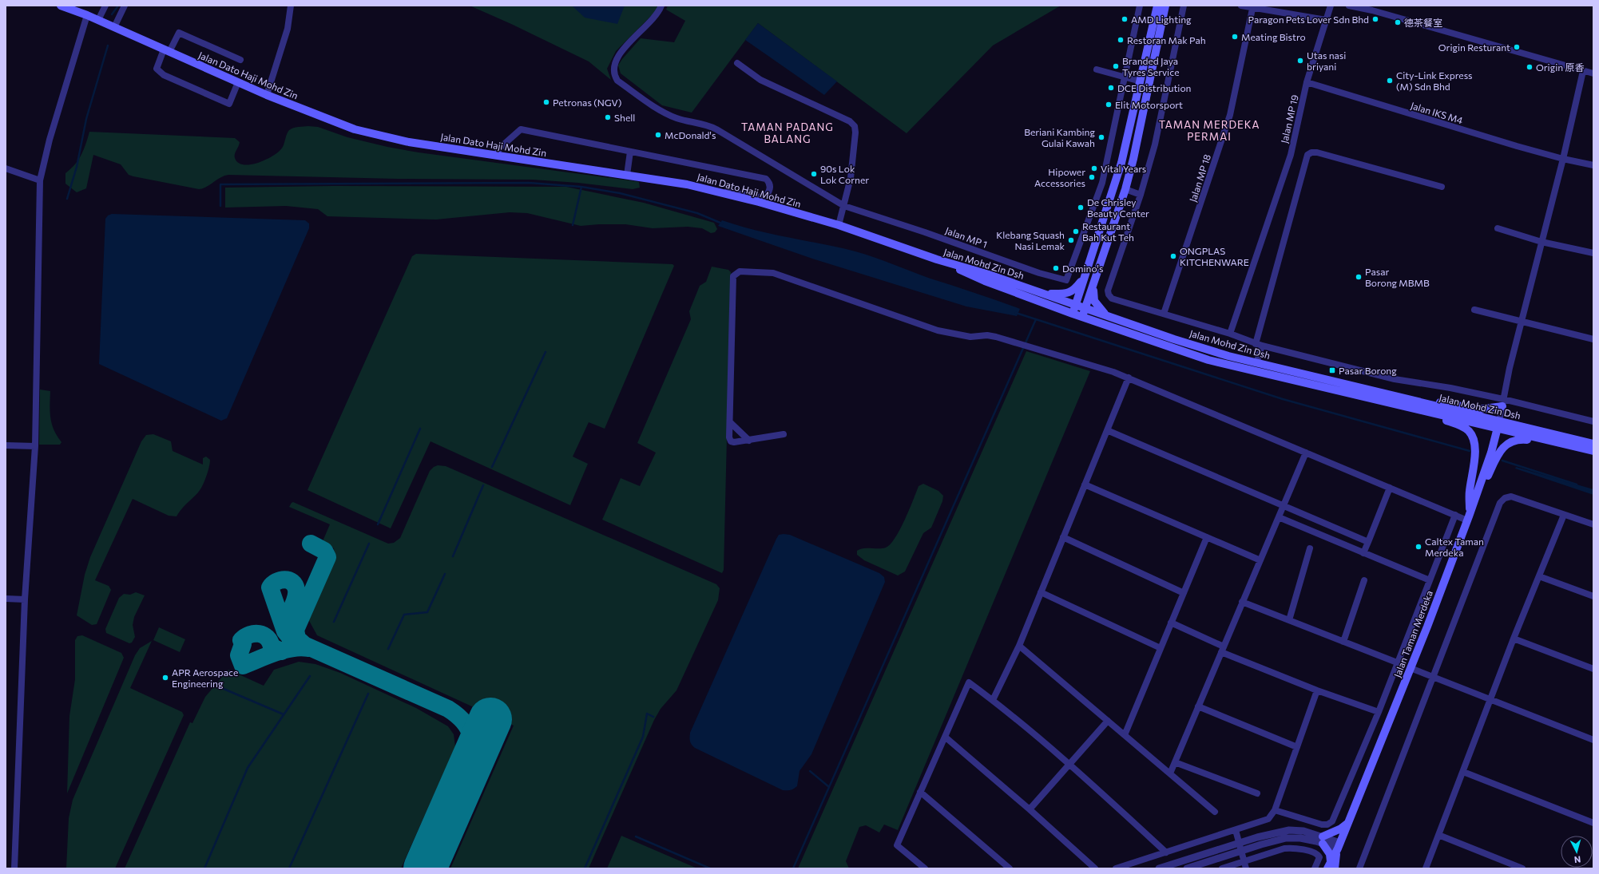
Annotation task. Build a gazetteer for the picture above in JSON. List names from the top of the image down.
{
  "streets": {
    "main road": ["Jalan Dato Haji Mohd Zin", "Jalan Mohd Zin Dsh", "Jalan Taman Merdeka"],
    "street": [
      "Jalan IKS M4",
      "Jalan MP 19",
      "Jalan MP 18",
      "Jalan MP 1"
    ]
  },
  "crossings": [
    ["Jalan Dato Haji Mohd Zin", "Jalan Mohd Zin Dsh"],
    ["Jalan IKS M4", "Jalan MP 19"],
    ["Jalan Mohd Zin Dsh", "Jalan Taman Merdeka"]
  ],
  "districts": ["TAMAN MERDEKA PERMAI", "TAMAN PADANG BALANG"],
  "places": {
    "other": [
      "AMD Lighting",
      "Paragon Pets Lover Sdn Bhd",
      "德茶餐室",
      "Meating Bistro",
      "Restoran Mak Pah",
      "Origin Resturant",
      "Utas nasi briyani",
      "Branded Jaya Tyres Service",
      "Origin 原香",
      "City-Link Express (M) Sdn Bhd",
      "DCE Distribution",
      "Petronas (NGV)",
      "Elit Motorsport",
      "Shell",
      "McDonald's",
      "Beriani Kambing Gulai Kawah",
      "Vital Years",
      "90s Lok Lok Corner",
      "Hipower Accessories",
      "De Chrisley Beauty Center",
      "Restaurant Bah Kut Teh",
      "Klebang Squash Nasi Lemak",
      "ONGPLAS KITCHENWARE",
      "Domino's",
      "Pasar Borong MBMB",
      "Caltex Taman Merdeka",
      "APR Aerospace Engineering"
    ],
    "transit": ["Pasar Borong"]
  },
  "north": "bottom"
}
